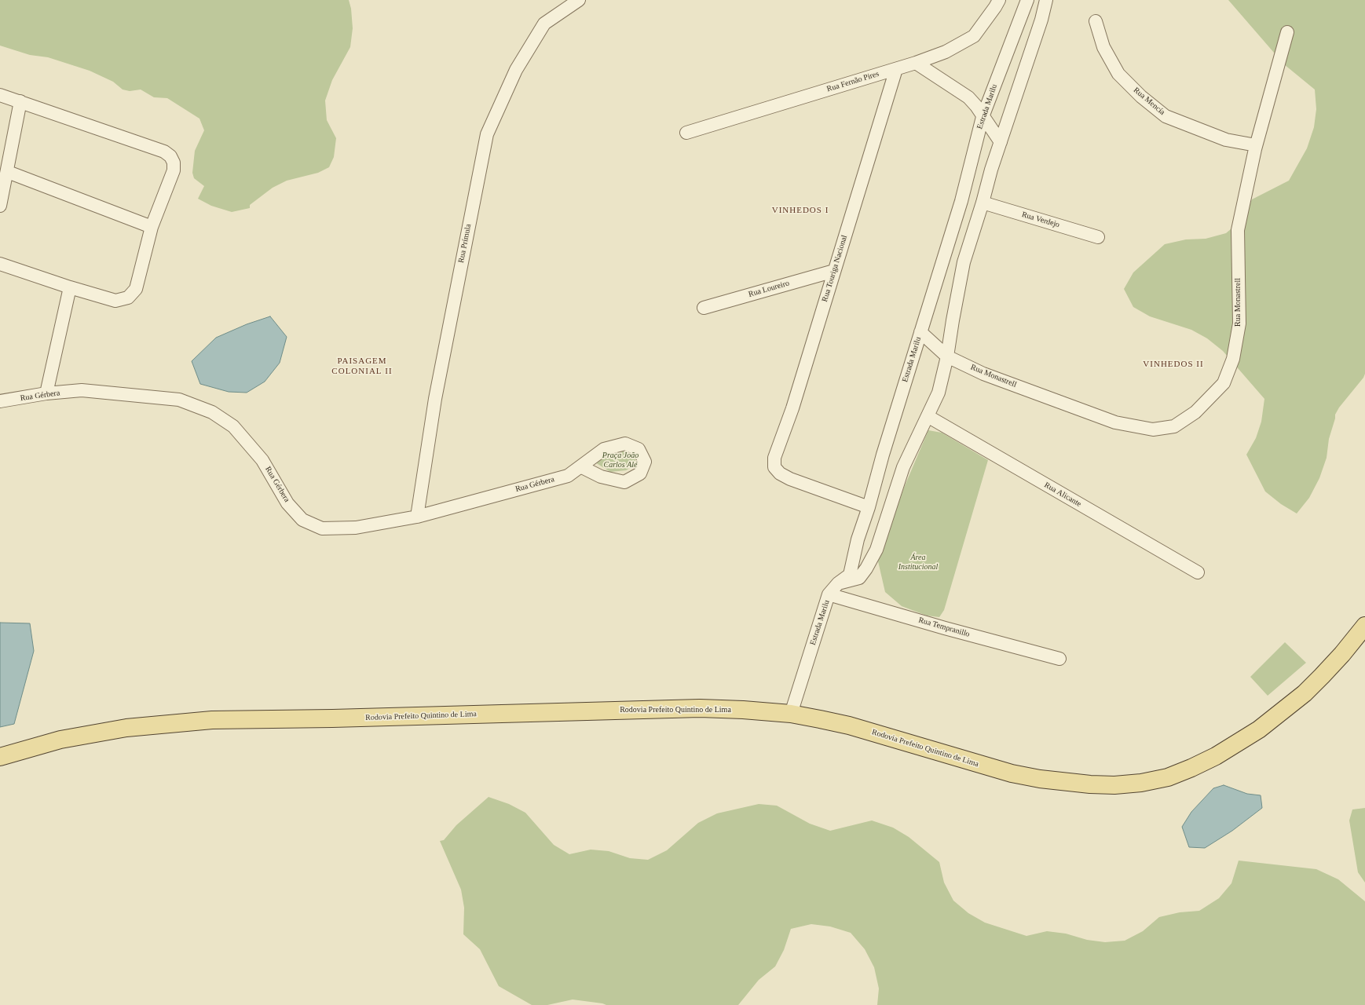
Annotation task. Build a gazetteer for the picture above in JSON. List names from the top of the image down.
{
  "streets": {
    "main road": ["Rodovia Prefeito Quintino de Lima"],
    "street": [
      "Rua Fernão Pires",
      "Rua Mencía",
      "Estrada Marilu",
      "Rua Verdejo",
      "Rua Prímula",
      "Rua Touriga Nacional",
      "Rua Loureiro",
      "Rua Monastrell",
      "Rua Gérbera",
      "Rua Alicante",
      "Rua Tempranillo"
    ]
  },
  "crossings": [
    ["Rua Fernão Pires", "Rua Touriga Nacional"],
    ["Rua Mencía", "Rua Monastrell"],
    ["Estrada Marilu", "Rua Touriga Nacional"],
    ["Estrada Marilu", "Rua Monastrell"],
    ["Estrada Marilu", "Rua Tempranillo"],
    ["Estrada Marilu", "Rodovia Prefeito Quintino de Lima"],
    ["Rua Prímula", "Rua Gérbera"],
    ["Rua Touriga Nacional", "Rua Loureiro"]
  ],
  "districts": ["VINHEDOS I", "PAISAGEM COLONIAL II", "VINHEDOS II"],
  "parks": ["Praça João Carlos Alé", "Área Institucional"]
}
